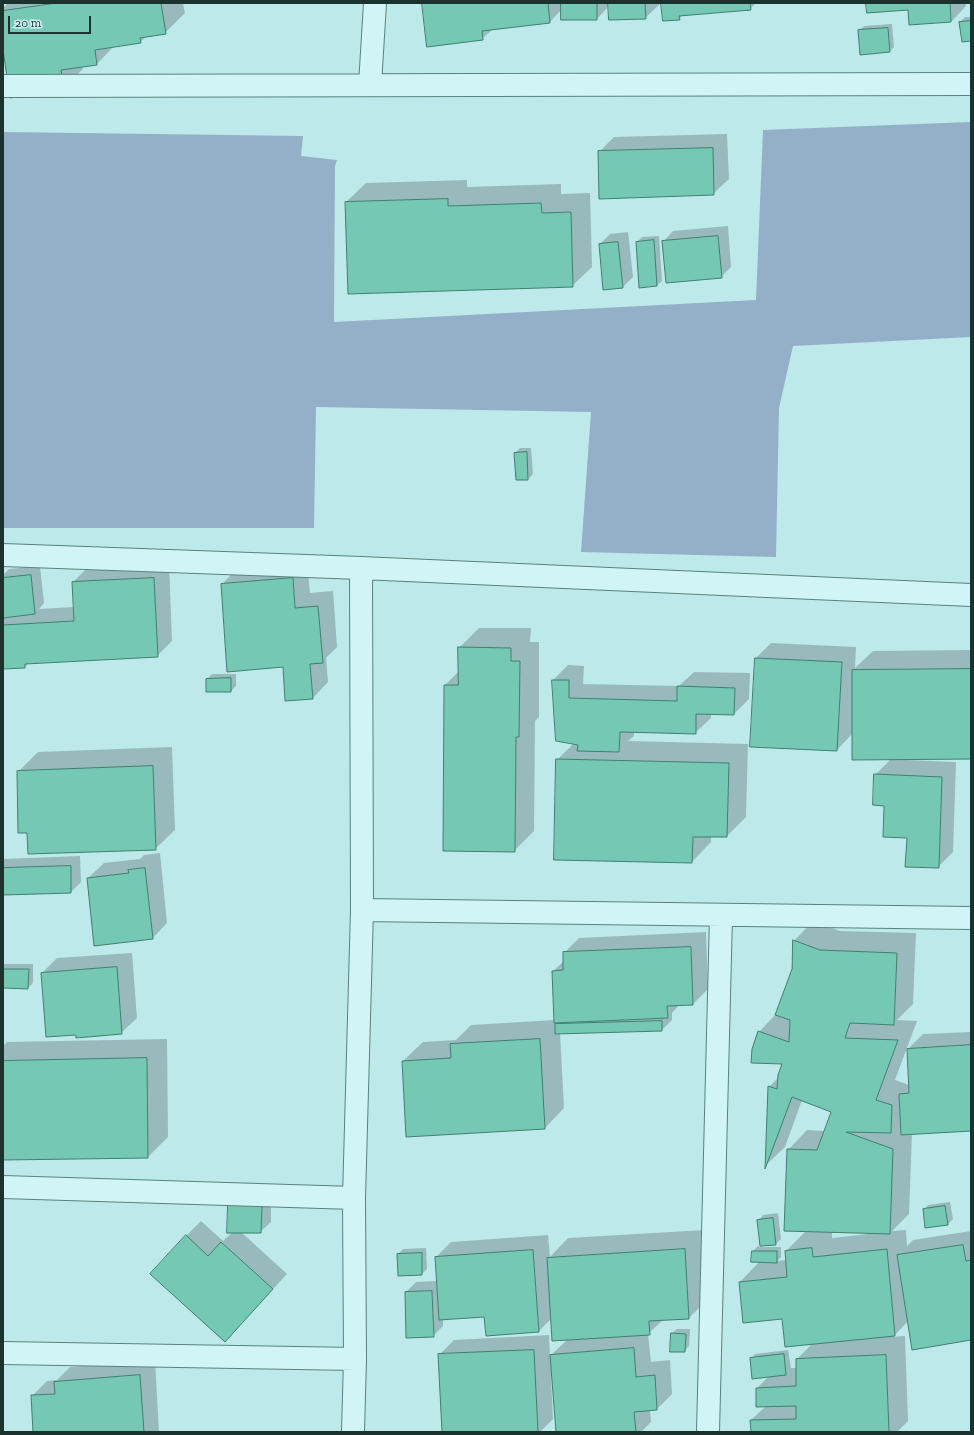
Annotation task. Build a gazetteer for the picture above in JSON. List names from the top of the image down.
{
  "scale_bar": "20 m"
}
